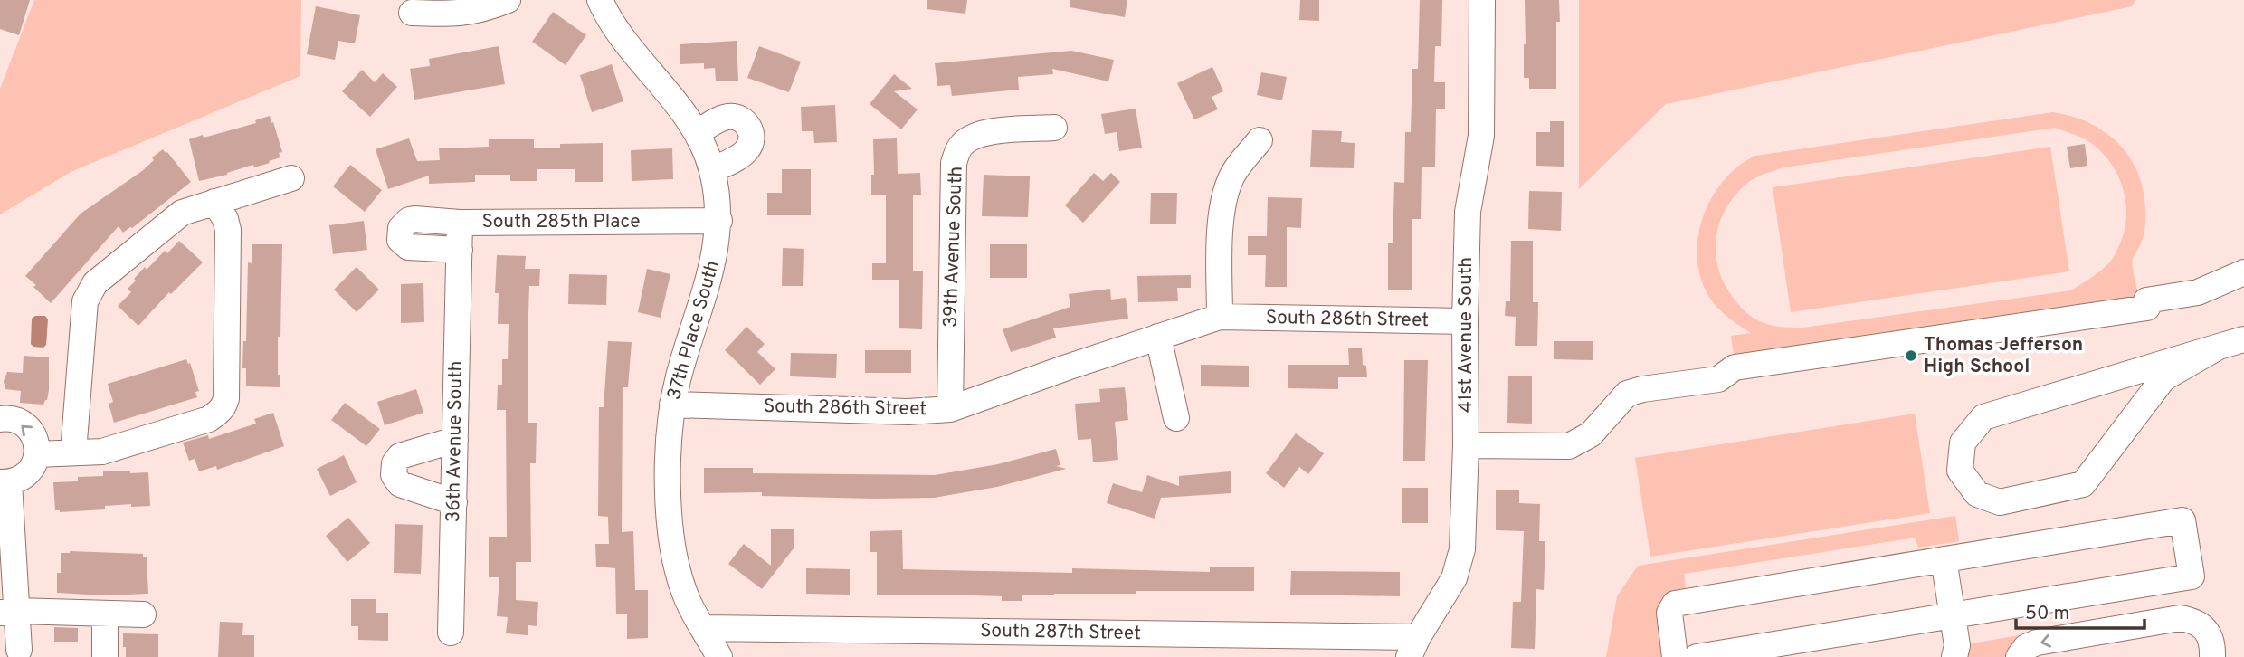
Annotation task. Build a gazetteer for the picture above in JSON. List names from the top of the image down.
{
  "streets": {
    "street": [
      "South 285th Place",
      "39th Avenue South",
      "South 286th Street",
      "37th Place South",
      "41st Avenue South",
      "36th Avenue South",
      "South 287th Street"
    ]
  },
  "crossings": [
    ["South 285th Place", "37th Place South"],
    ["South 285th Place", "36th Avenue South"],
    ["39th Avenue South", "South 286th Street"],
    ["South 286th Street", "37th Place South"],
    ["South 286th Street", "41st Avenue South"],
    ["37th Place South", "South 287th Street"],
    ["41st Avenue South", "South 287th Street"]
  ],
  "places": ["Thomas Jefferson High School"],
  "scale_bar": "50 m"
}
